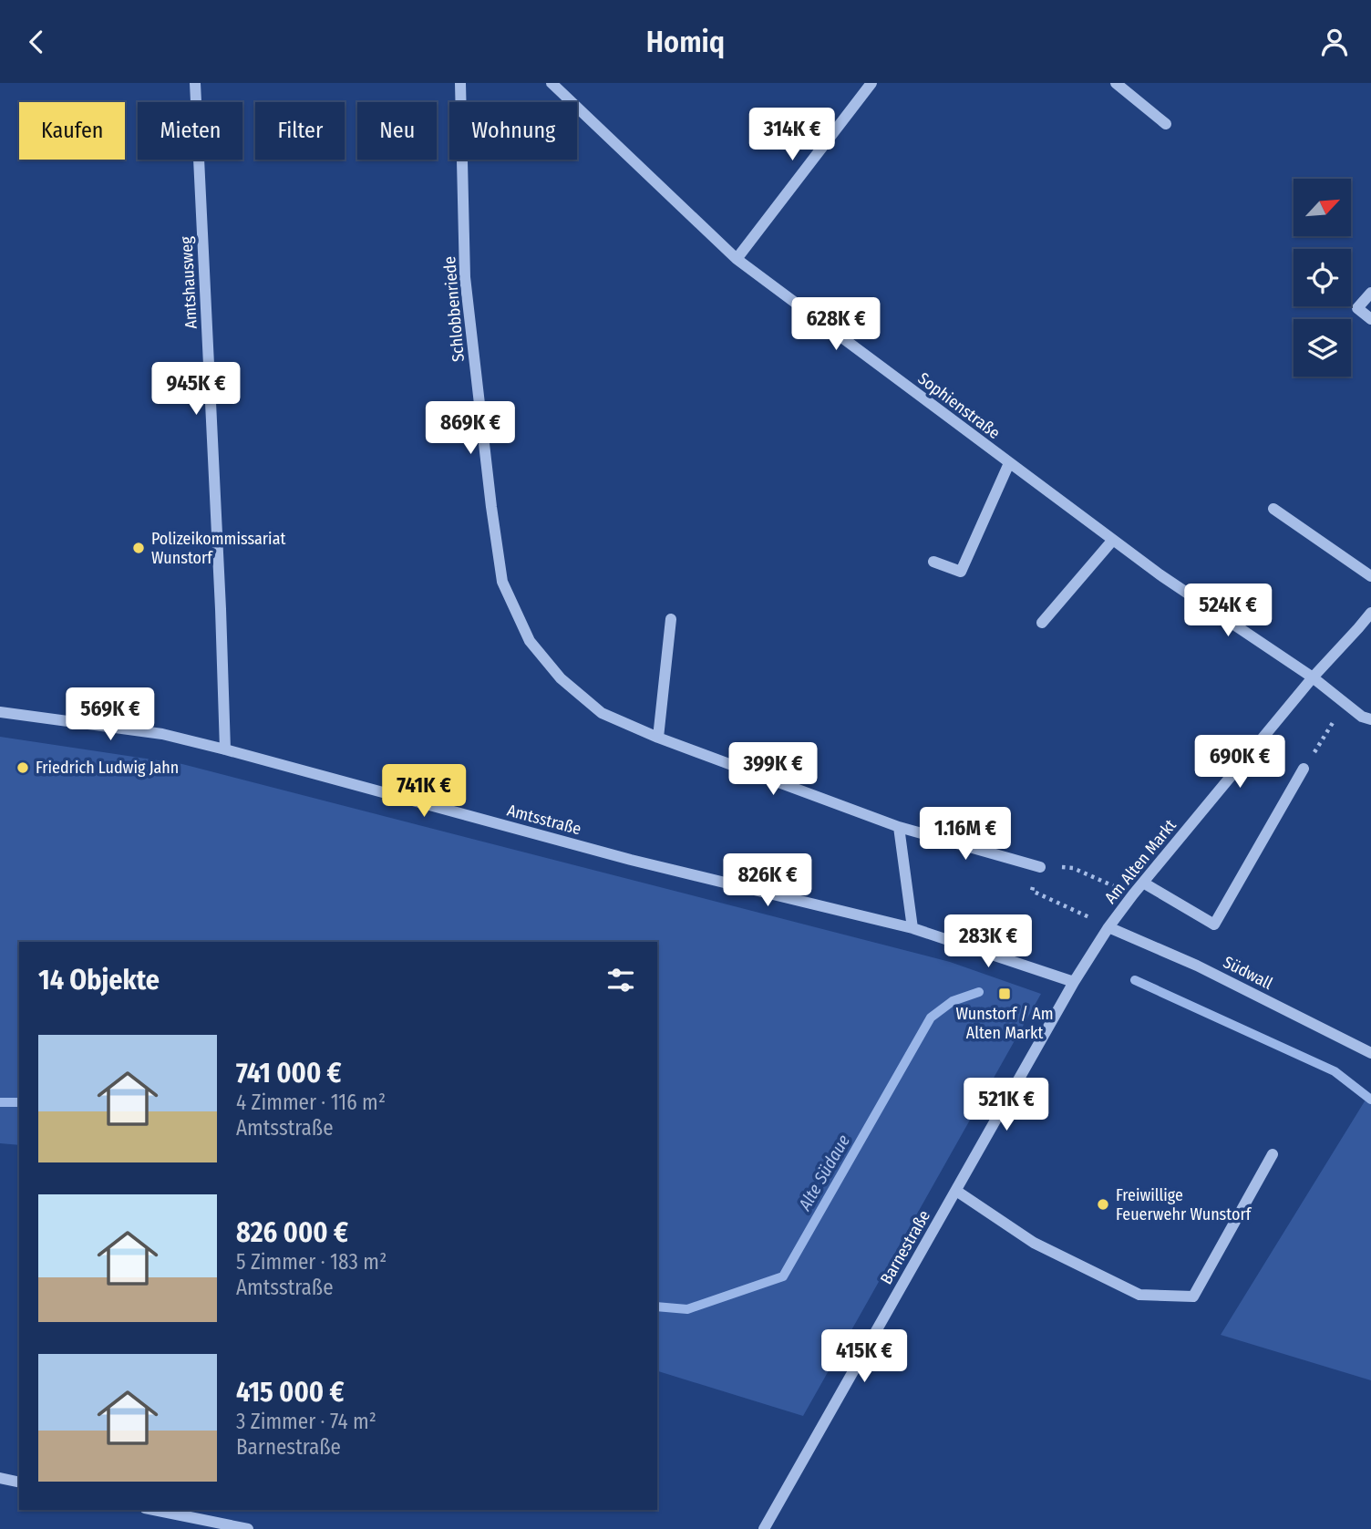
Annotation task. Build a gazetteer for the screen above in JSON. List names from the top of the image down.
{
  "streets": {
    "street": [
      "Amtshausweg",
      "Schlobbenriede",
      "Sophienstraße",
      "Amtsstraße",
      "Am Alten Markt",
      "Südwall",
      "Barnestraße"
    ]
  },
  "crossings": [
    ["Amtshausweg", "Amtsstraße"],
    ["Sophienstraße", "Am Alten Markt"],
    ["Amtsstraße", "Am Alten Markt"],
    ["Amtsstraße", "Barnestraße"],
    ["Am Alten Markt", "Südwall"],
    ["Am Alten Markt", "Barnestraße"]
  ],
  "water": ["Alte Südaue"],
  "places": {
    "other": ["Polizeikommissariat Wunstorf", "Friedrich Ludwig Jahn", "Freiwillige Feuerwehr Wunstorf"],
    "transit": ["Wunstorf / Am Alten Markt"]
  },
  "north": "top right",
  "page": {
    "header": "Homiq",
    "chip": [
      "Kaufen",
      "Mieten",
      "Filter",
      "Neu",
      "Wohnung"
    ],
    "price": [
      "314K €",
      "628K €",
      "945K €",
      "869K €",
      "524K €",
      "569K €",
      "690K €",
      "399K €",
      "741K €",
      "1.16M €",
      "826K €",
      "283K €",
      "521K €",
      "415K €"
    ],
    "heading": "14 Objekte",
    "list": [
      {
        "name": "741 000 €",
        "note": "4 Zimmer · 116 m² · Amtsstraße"
      },
      {
        "name": "826 000 €",
        "note": "5 Zimmer · 183 m² · Amtsstraße"
      },
      {
        "name": "415 000 €",
        "note": "3 Zimmer · 74 m² · Barnestraße"
      }
    ]
  }
}
